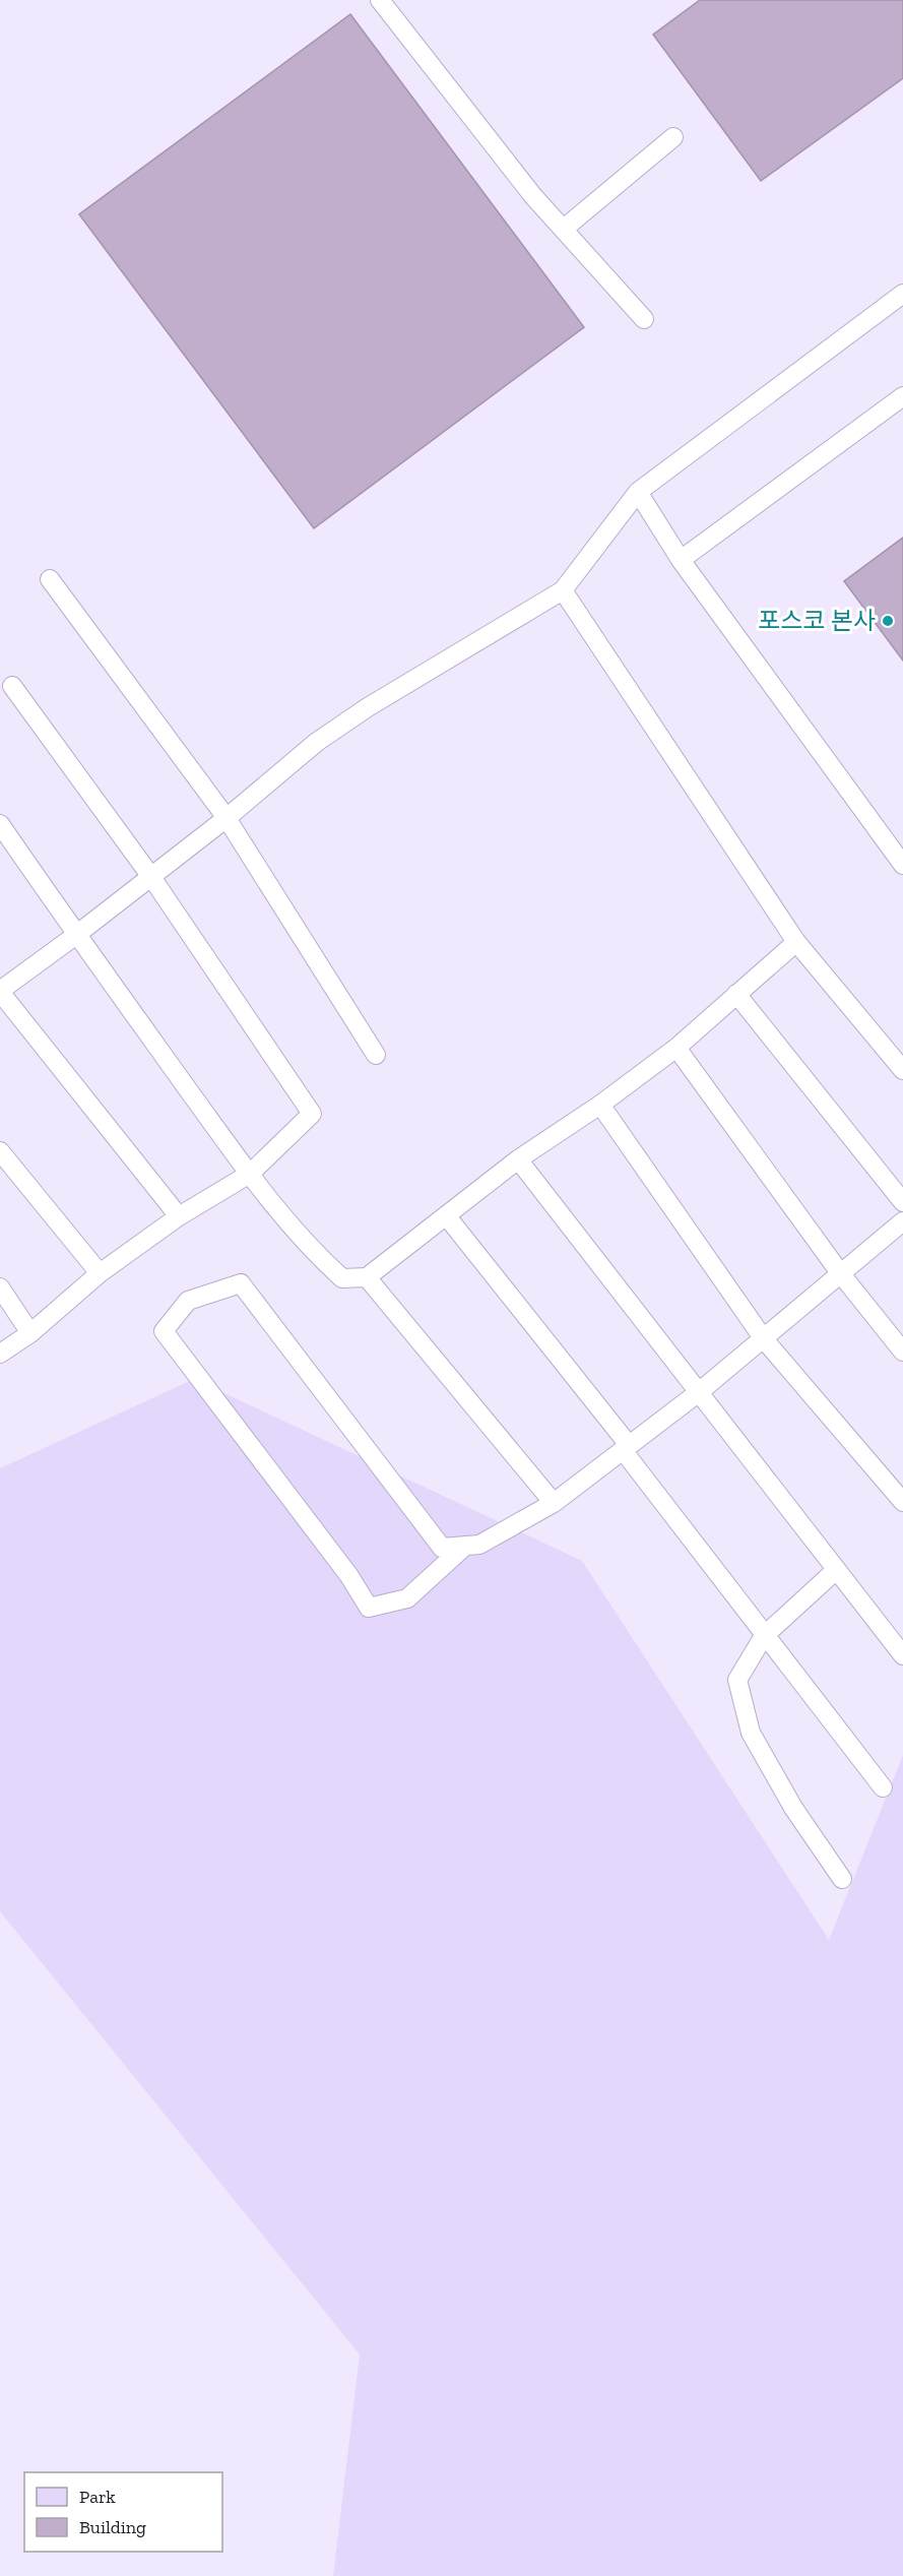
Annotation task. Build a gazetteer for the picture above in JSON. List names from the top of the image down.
{
  "places": ["포스코 본사"],
  "legend": ["Park", "Building"]
}
